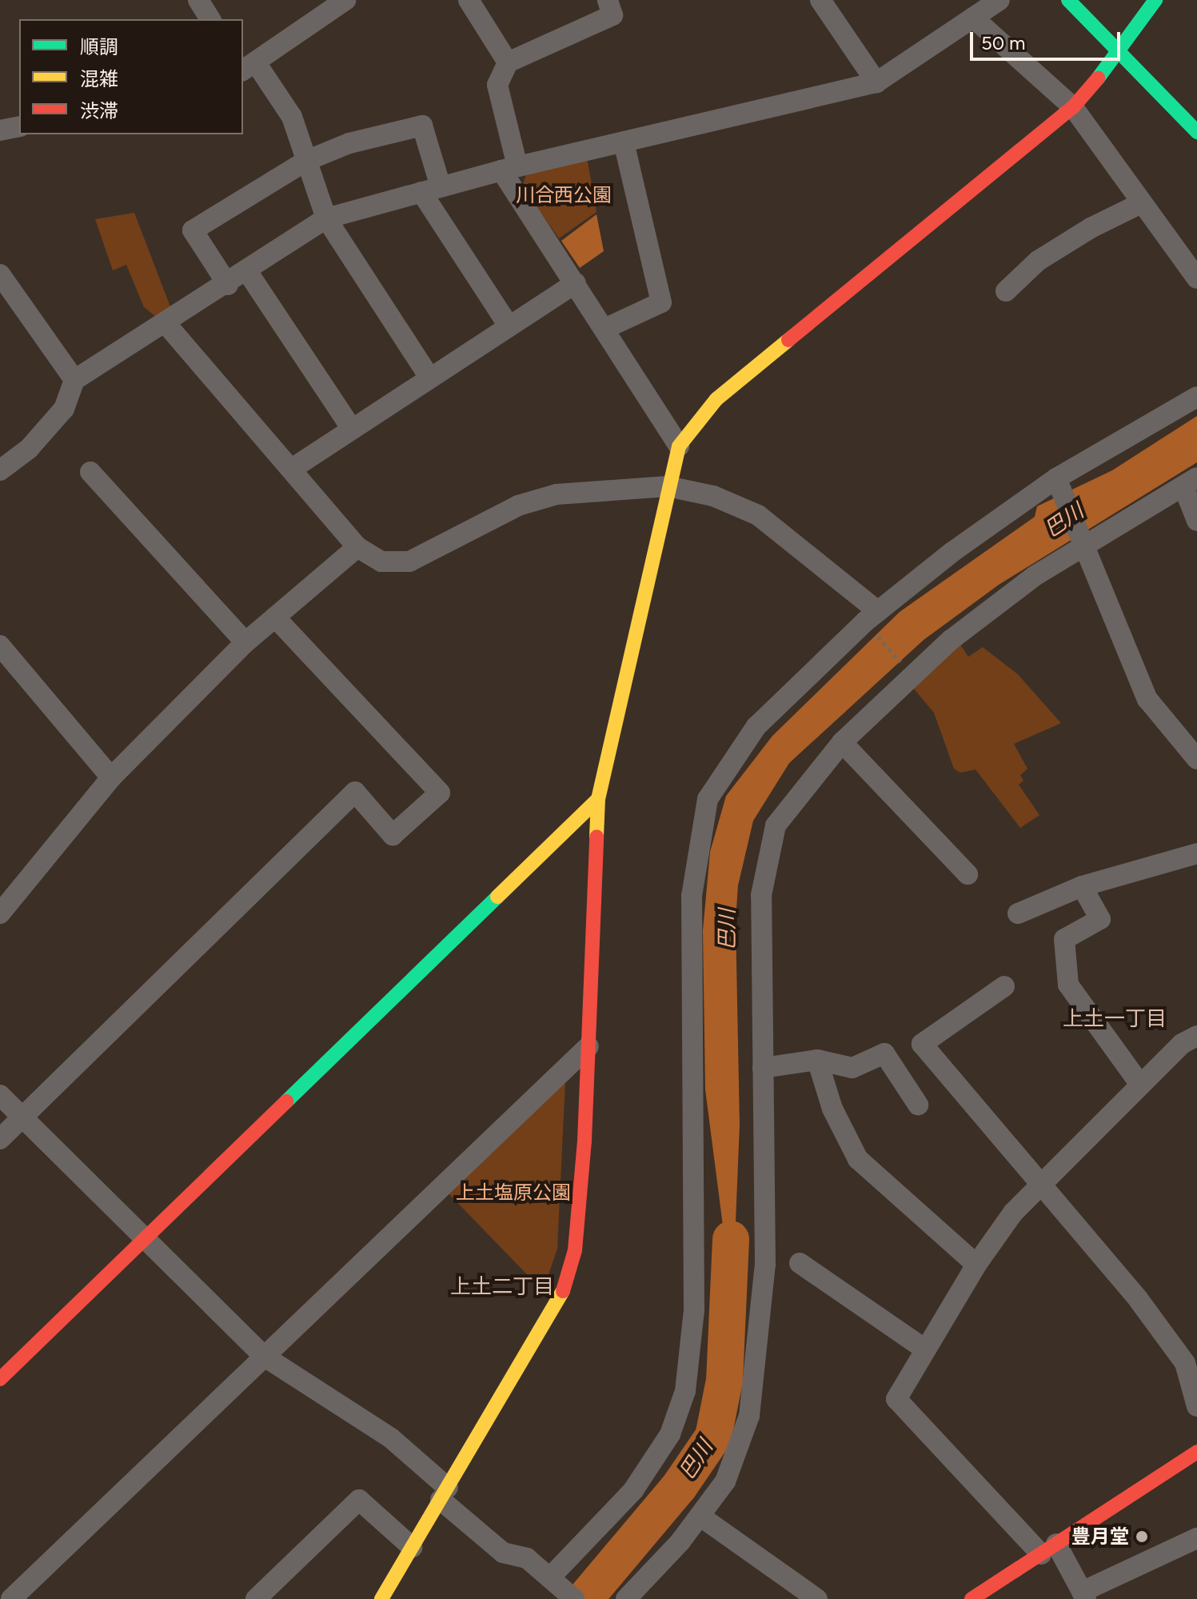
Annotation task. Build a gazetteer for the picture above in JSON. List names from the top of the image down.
{
  "districts": ["上土一丁目", "上土二丁目"],
  "water": ["巴川"],
  "parks": ["川合西公園", "上土塩原公園"],
  "places": ["豊月堂"],
  "legend": ["順調", "混雑", "渋滞"],
  "scale_bar": "50 m"
}
